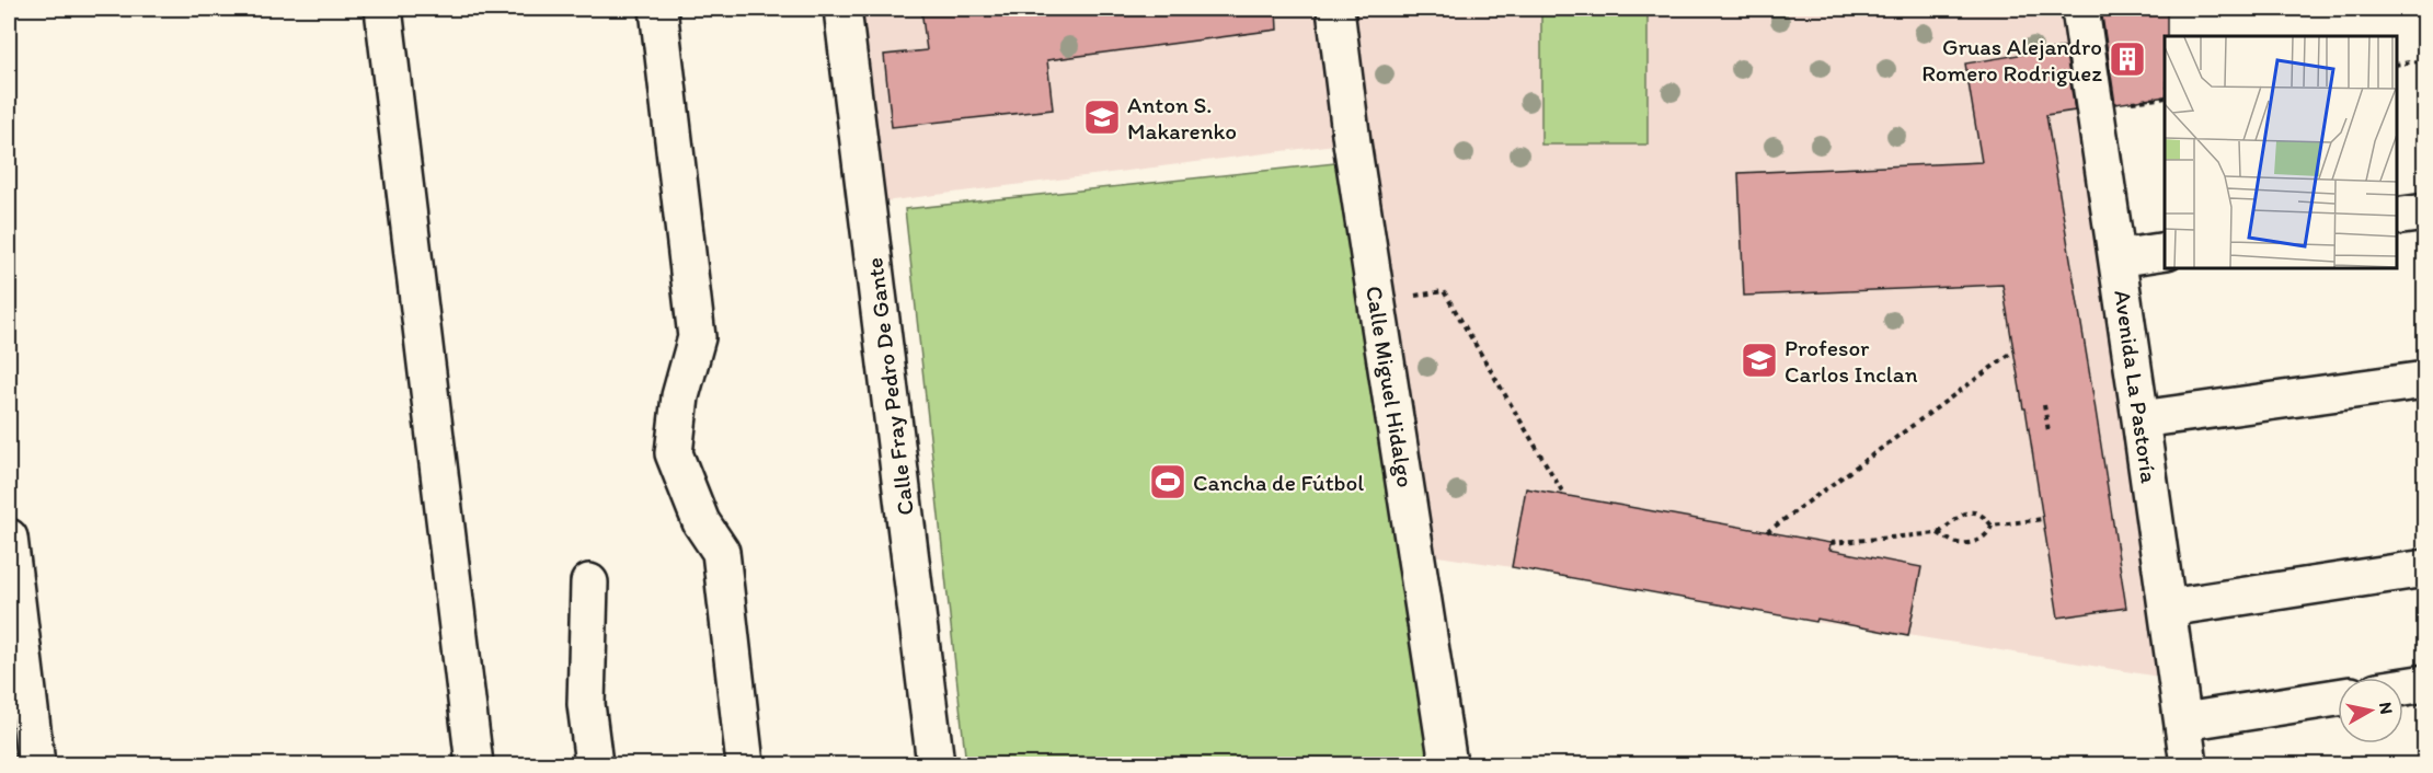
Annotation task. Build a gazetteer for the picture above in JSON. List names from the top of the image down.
{
  "streets": {
    "street": ["Calle Fray Pedro De Gante", "Calle Miguel Hidalgo", "Avenida La Pastoría"]
  },
  "places": {
    "building": ["Gruas Alejandro Romero Rodriguez"],
    "school or university": ["Anton S. Makarenko", "Profesor Carlos Inclan"],
    "sports": ["Cancha de Fútbol"]
  },
  "north": "right"
}
